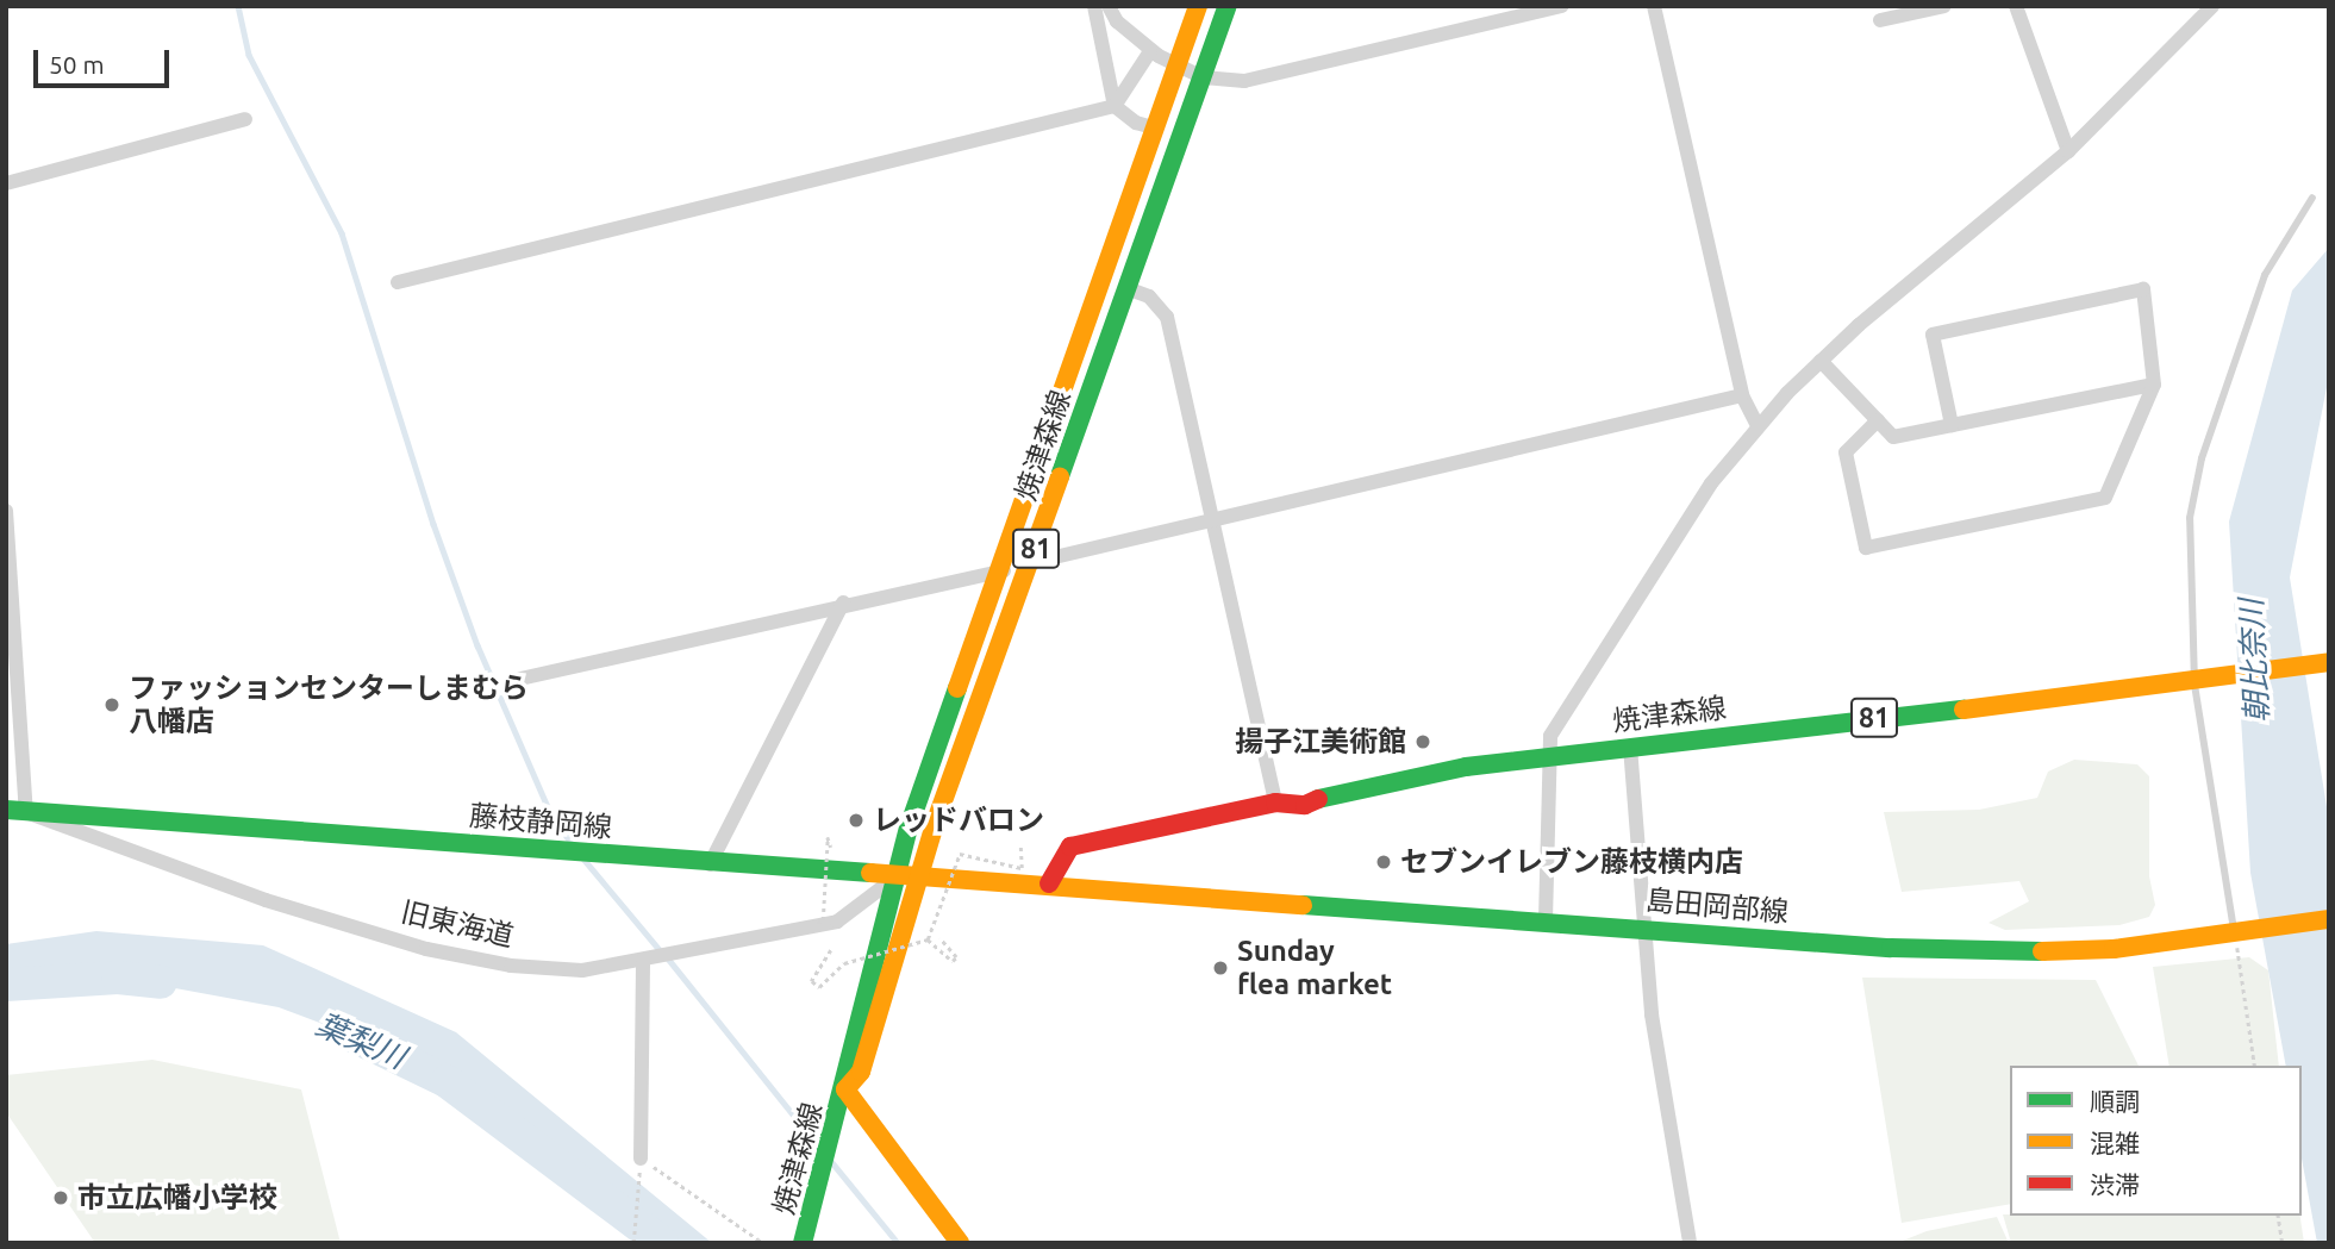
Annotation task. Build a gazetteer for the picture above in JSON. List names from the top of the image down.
{
  "streets": {
    "main road": [
      "焼津森線",
      "81",
      "藤枝静岡線",
      "島田岡部線"
    ],
    "street": ["旧東海道"]
  },
  "crossings": [
    ["焼津森線", "藤枝静岡線"],
    ["焼津森線", "島田岡部線"],
    ["焼津森線", "旧東海道"],
    ["藤枝静岡線", "島田岡部線"],
    ["藤枝静岡線", "旧東海道"]
  ],
  "water": ["朝比奈川", "葉梨川"],
  "places": [
    "ファッションセンターしまむら 八幡店",
    "揚子江美術館",
    "レッドバロン",
    "セブンイレブン藤枝横内店",
    "Sunday flea market",
    "市立広幡小学校"
  ],
  "legend": ["順調", "混雑", "渋滞"],
  "scale_bar": "50 m"
}
